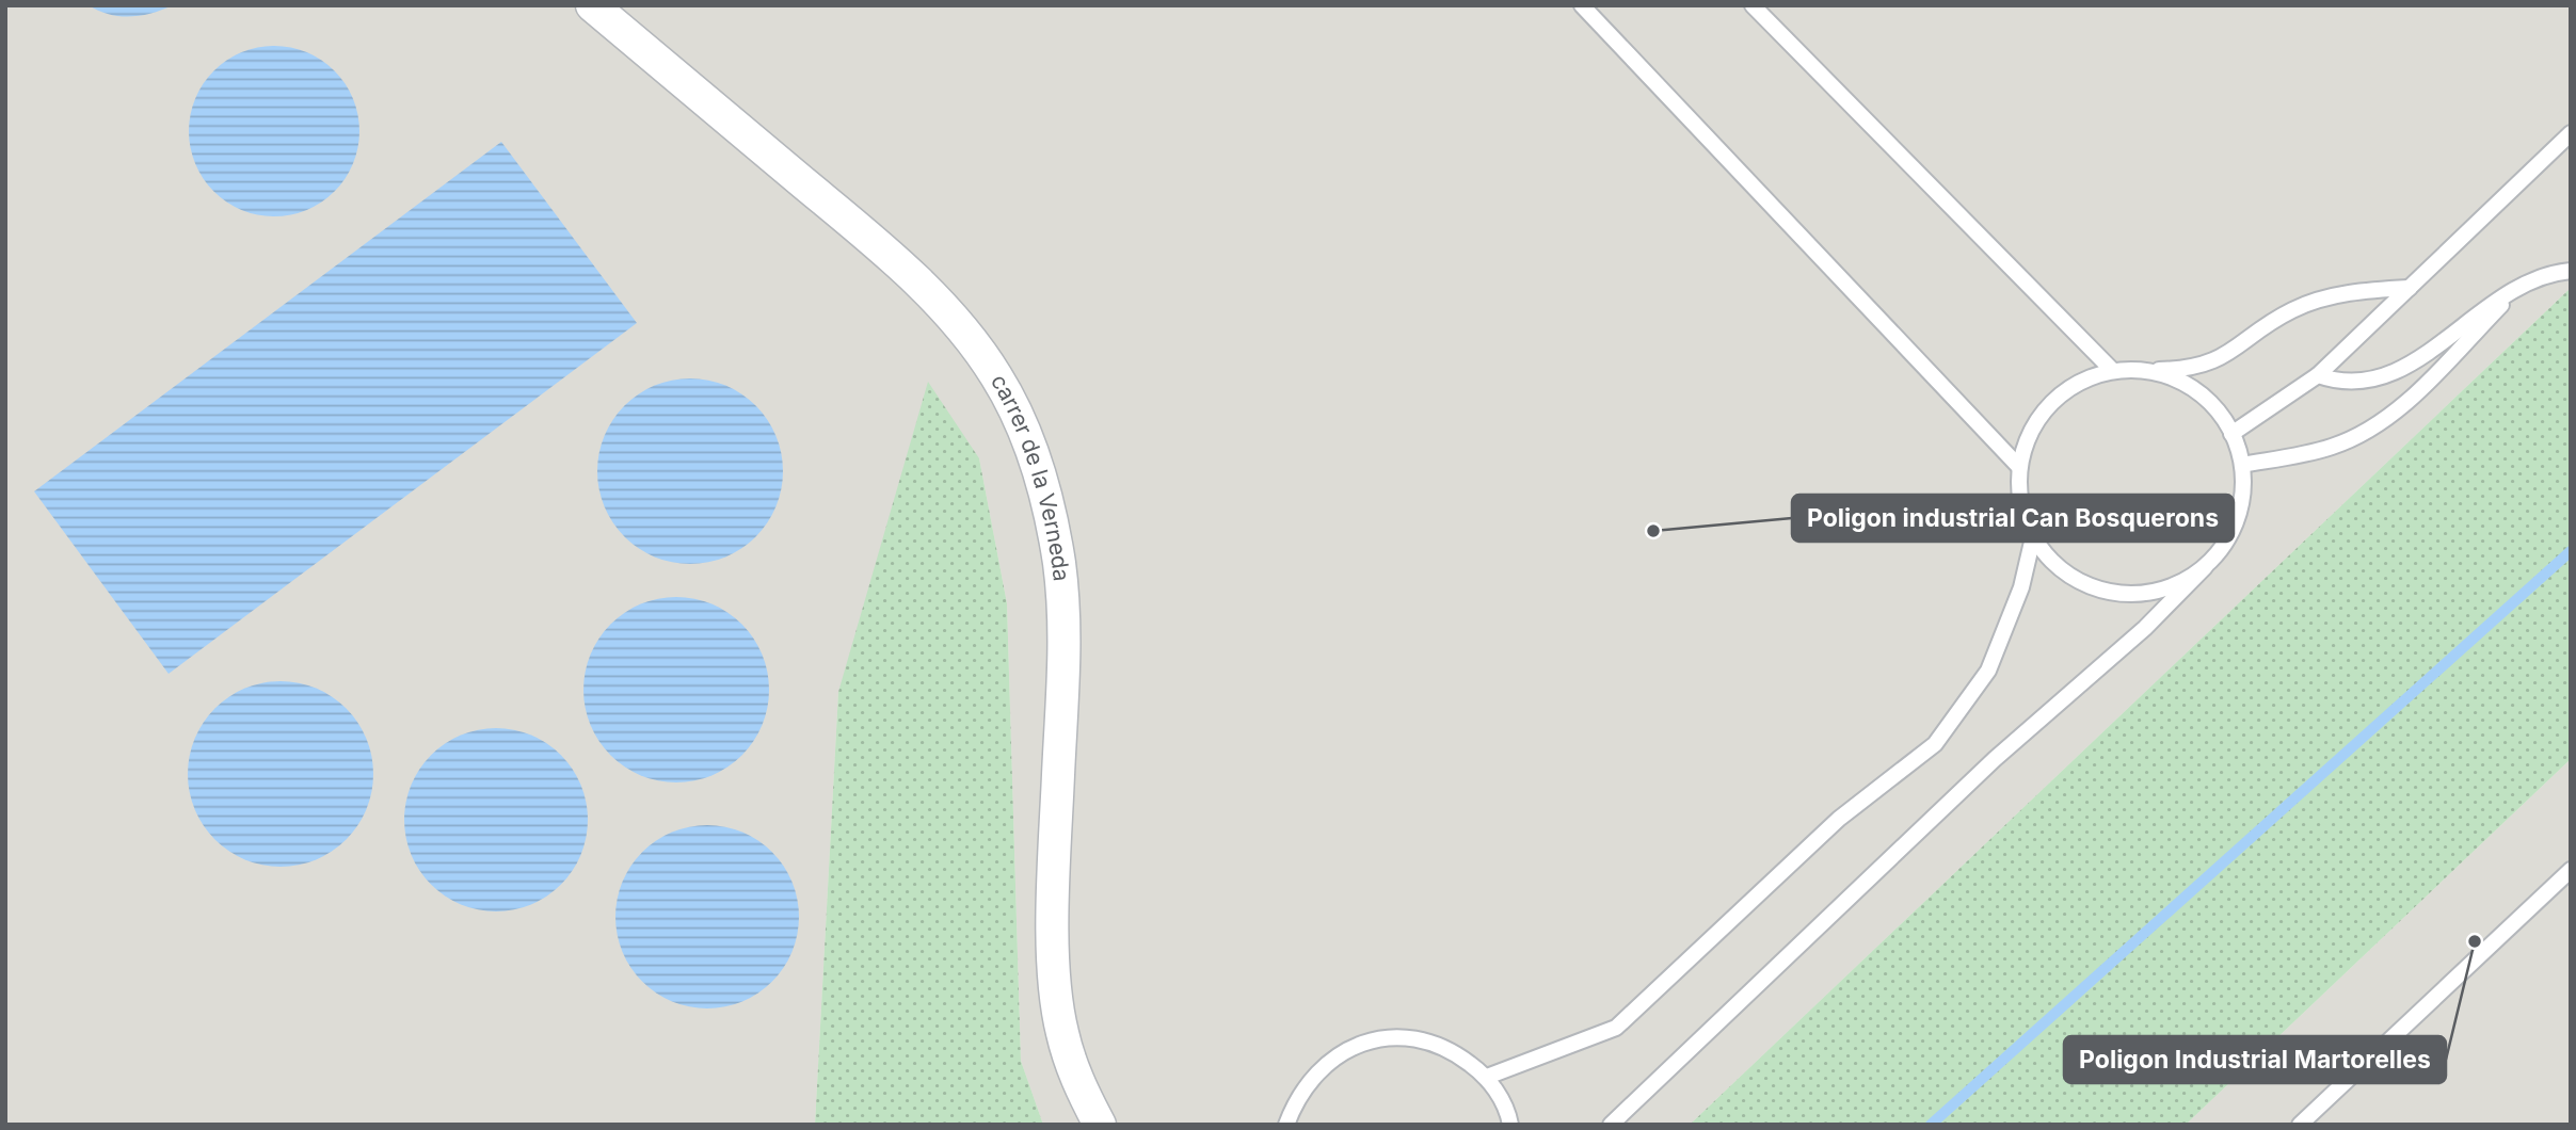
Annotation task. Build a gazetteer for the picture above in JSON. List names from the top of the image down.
{
  "streets": {
    "street": ["carrer de la Verneda"]
  },
  "places": ["Poligon industrial Can Bosquerons", "Poligon Industrial Martorelles"]
}
